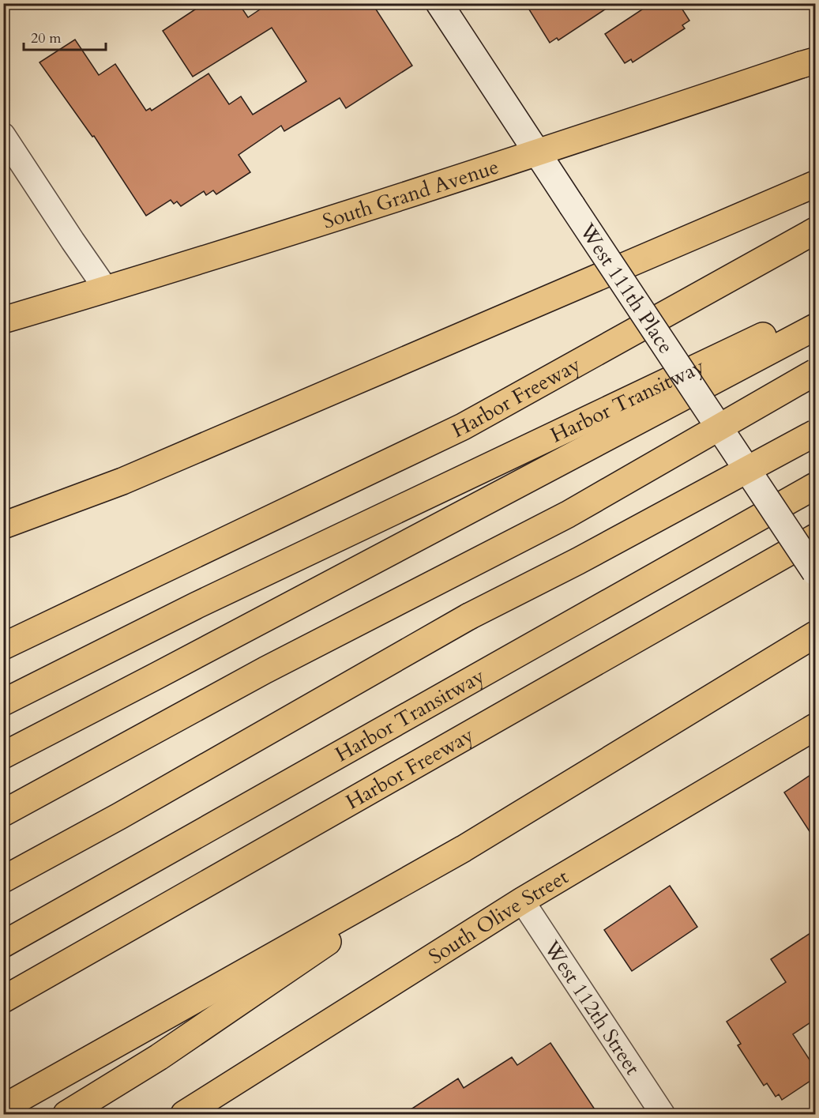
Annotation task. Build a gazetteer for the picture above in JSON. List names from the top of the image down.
{
  "streets": {
    "main road": [
      "South Grand Avenue",
      "Harbor Freeway",
      "Harbor Transitway",
      "South Olive Street"
    ],
    "street": ["West 111th Place", "West 112th Street"]
  },
  "crossings": [
    ["South Grand Avenue", "West 111th Place"],
    ["South Olive Street", "West 112th Street"]
  ],
  "scale_bar": "20 m"
}
